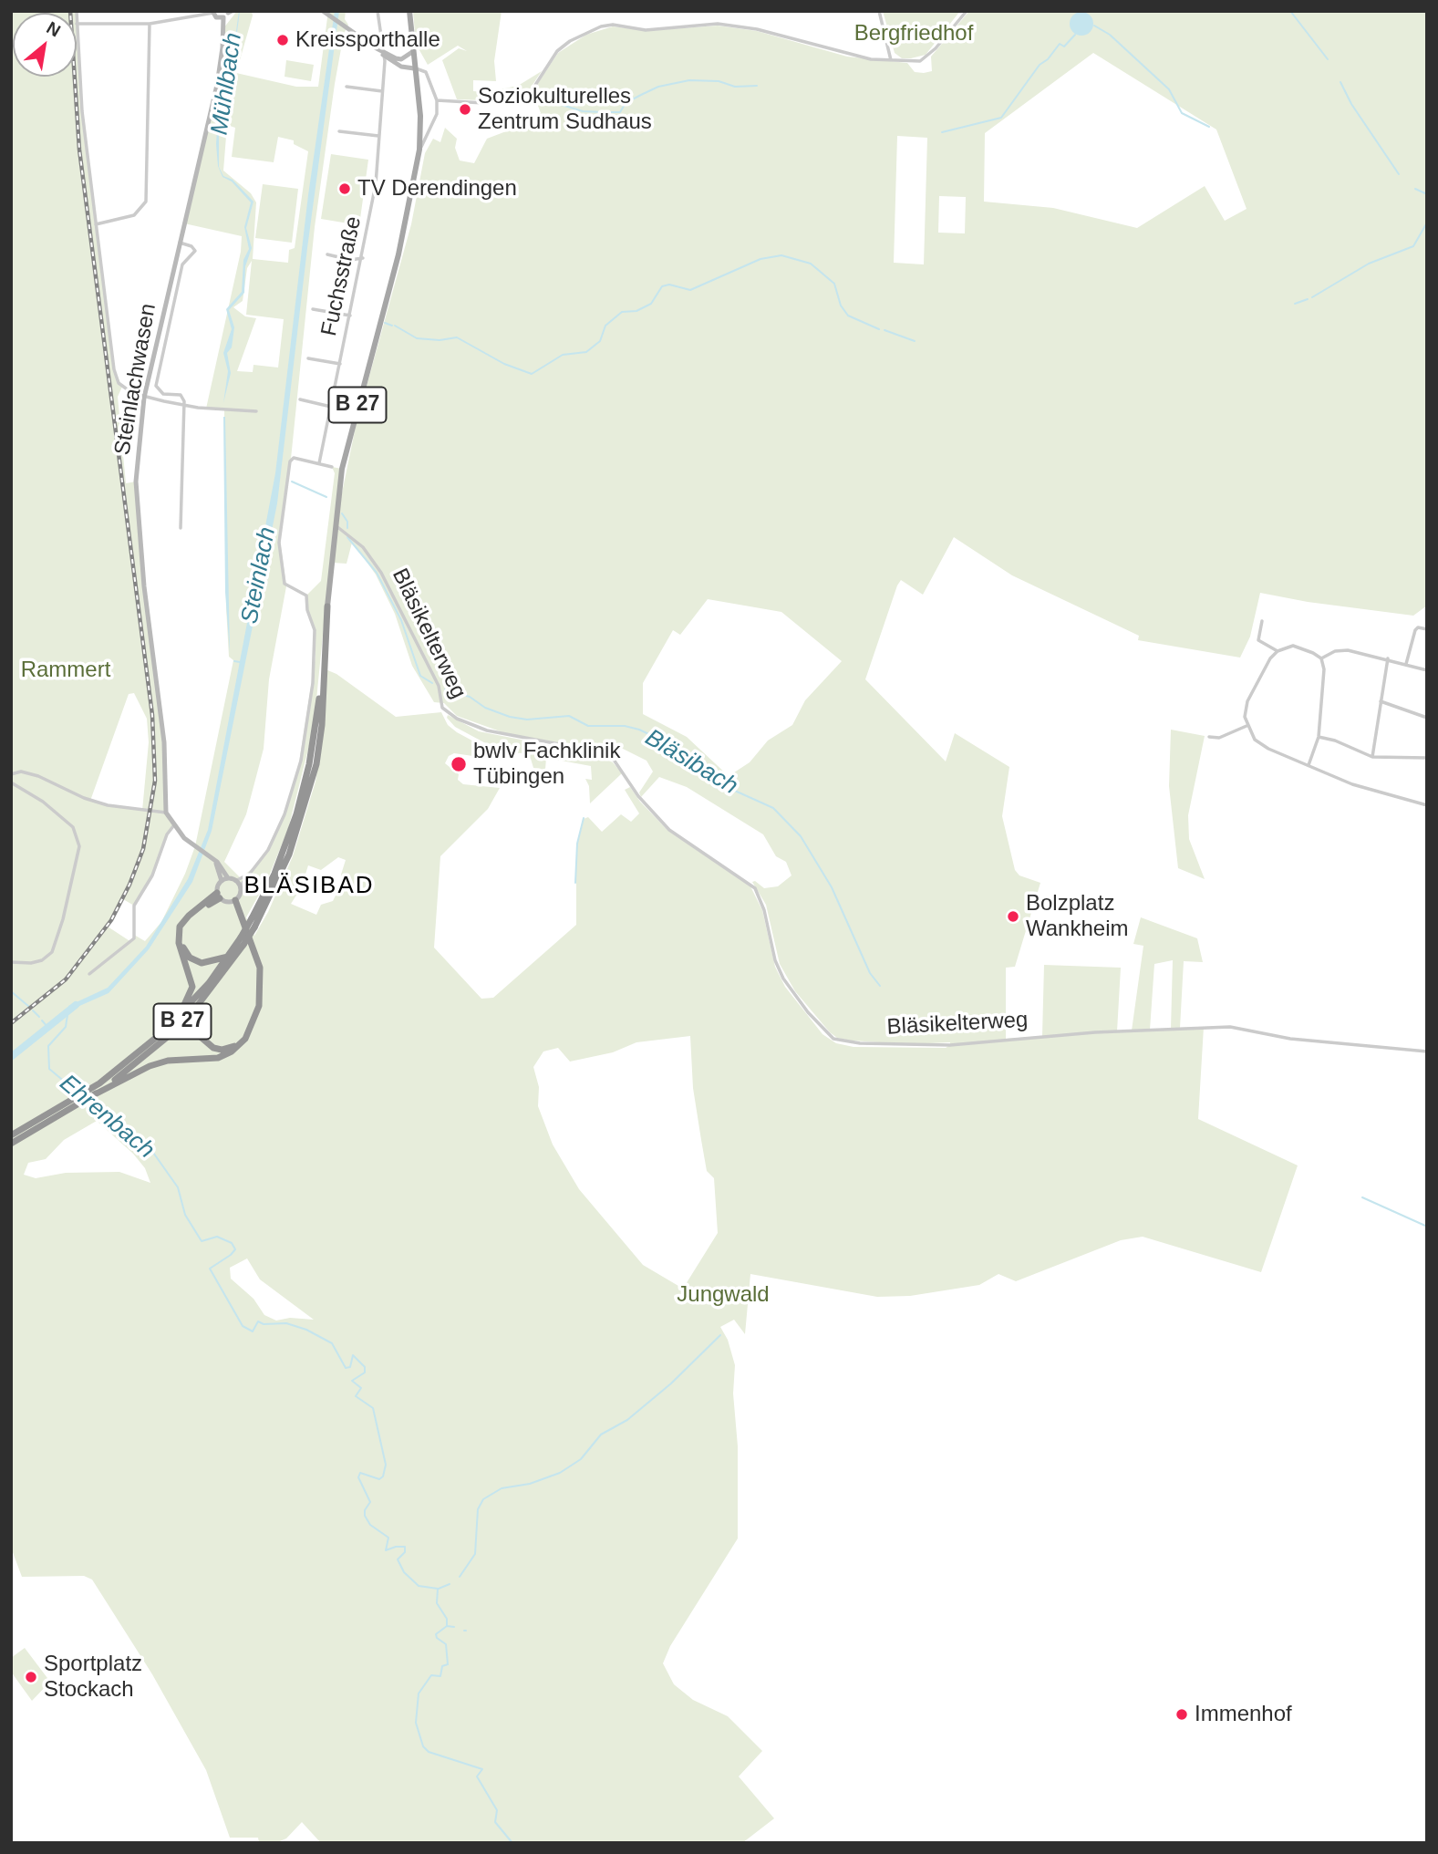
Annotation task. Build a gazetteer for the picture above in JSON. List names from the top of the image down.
{
  "streets": {
    "highway": ["B 27"],
    "street": ["Fuchsstraße", "Steinlachwasen", "Bläsikelterweg"]
  },
  "crossings": [
    ["B 27", "Bläsikelterweg"]
  ],
  "districts": ["BLÄSIBAD"],
  "water": [
    "Mühlbach",
    "Steinlach",
    "Bläsibach",
    "Ehrenbach"
  ],
  "parks": ["Bergfriedhof", "Rammert", "Jungwald"],
  "places": [
    "Kreissporthalle",
    "Soziokulturelles Zentrum Sudhaus",
    "TV Derendingen",
    "bwlv Fachklinik Tübingen",
    "Bolzplatz Wankheim",
    "Sportplatz Stockach",
    "Immenhof"
  ],
  "north": "top right"
}
